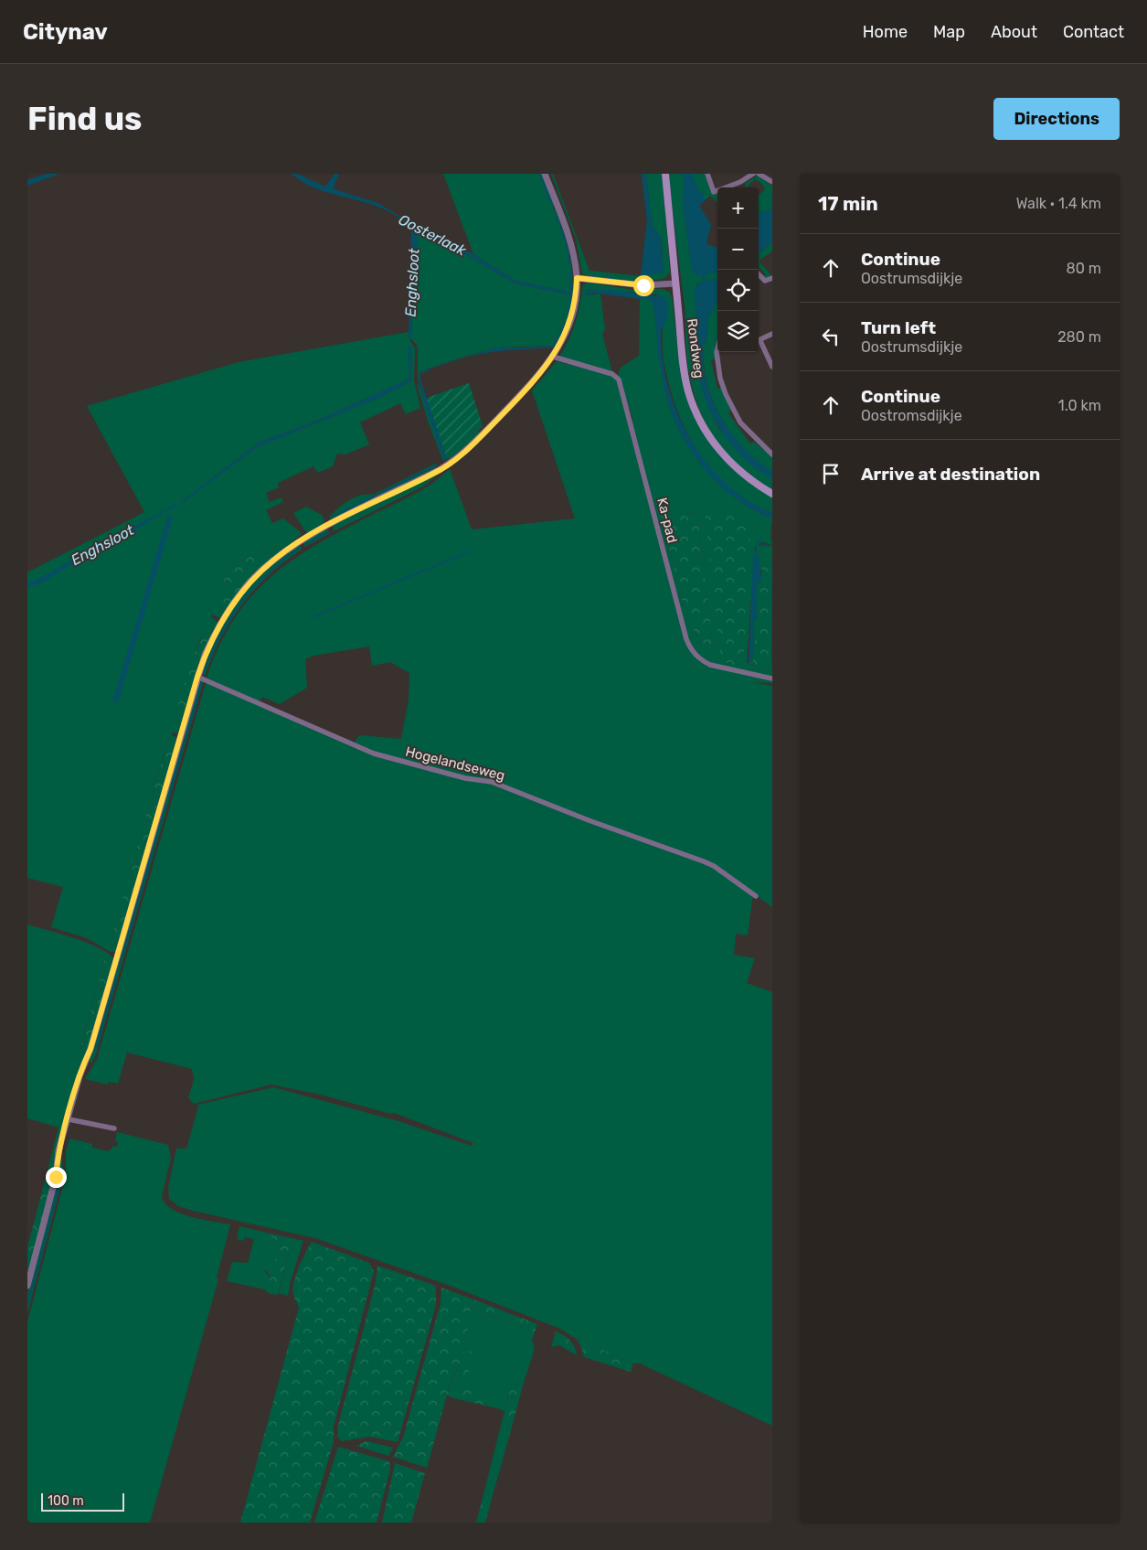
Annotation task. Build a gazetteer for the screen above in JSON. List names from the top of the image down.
{
  "streets": {
    "main road": ["Rondweg"],
    "street": ["Ka-pad", "Hogelandseweg"]
  },
  "water": ["Oosterlaak", "Enghsloot"],
  "scale_bar": "100 m",
  "page": {
    "header": "Citynav",
    "nav": [
      "Home",
      "Map",
      "About",
      "Contact"
    ],
    "buttons": "Directions",
    "title": "Find us",
    "heading": ["17 min", "Walk · 1.4 km"],
    "map_buttons": ["+", "−"],
    "list": [
      ["Continue", "Oostrumsdijkje", "80 m"],
      ["Turn left", "Oostrumsdijkje", "280 m"],
      ["Continue", "Oostromsdijkje", "1.0 km"],
      "Arrive at destination"
    ],
    "scale": "100 m"
  }
}
